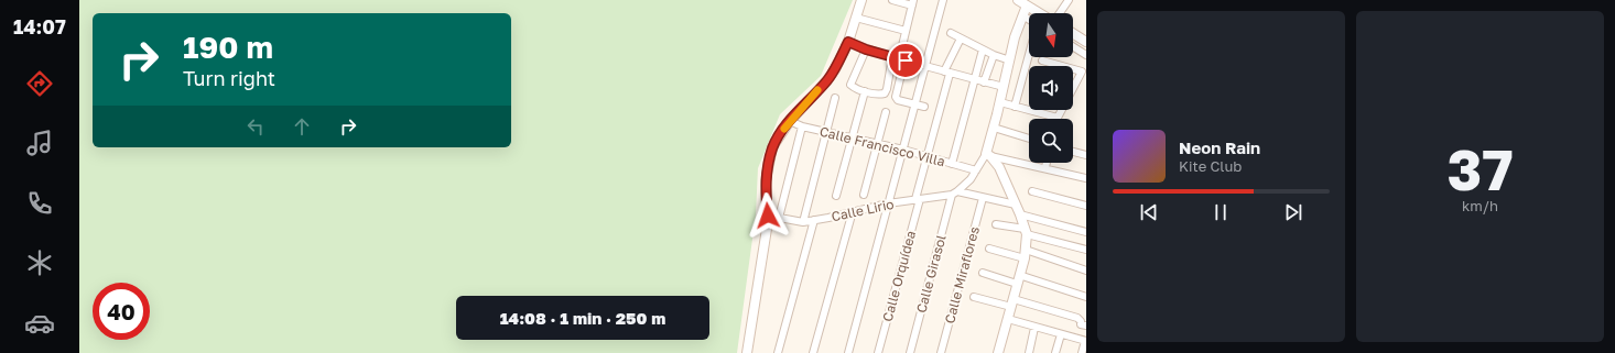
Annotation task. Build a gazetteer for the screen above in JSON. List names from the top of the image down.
{
  "streets": {
    "street": [
      "Calle Francisco Villa",
      "Calle Lirio",
      "Calle Girasol",
      "Calle Miraflores",
      "Calle Orquídea"
    ]
  },
  "crossings": [
    ["Calle Francisco Villa", "Calle Orquídea"],
    ["Calle Lirio", "Calle Girasol"],
    ["Calle Lirio", "Calle Miraflores"],
    ["Calle Lirio", "Calle Orquídea"]
  ],
  "north": "bottom",
  "page": {
    "tabs": "14:07",
    "tile": ["37", "km/h"],
    "turn": ["190 m", "Turn right"],
    "song": ["Neon Rain", "Kite Club"],
    "limit": "40",
    "trip": "14:08 · 1 min · 250 m"
  }
}
